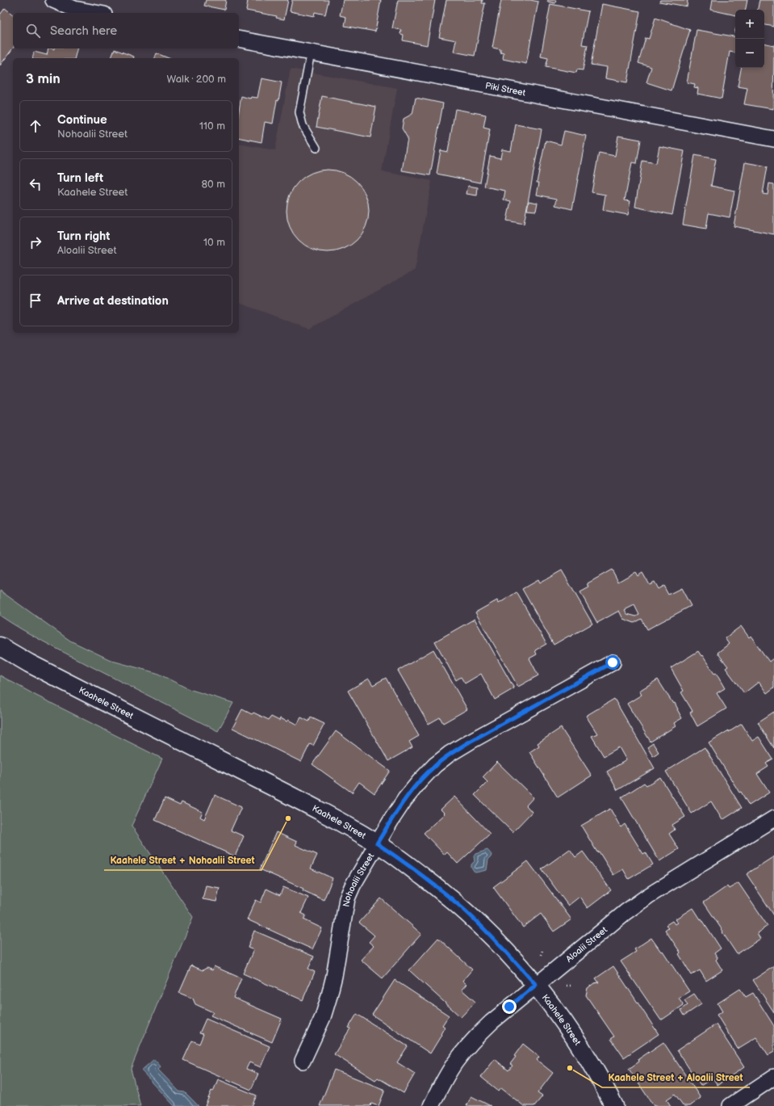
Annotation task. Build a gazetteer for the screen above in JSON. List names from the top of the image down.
{
  "streets": {
    "street": [
      "Piki Street",
      "Kaahele Street",
      "Nohoalii Street",
      "Aloalii Street"
    ]
  },
  "crossings": [
    ["Kaahele Street", "Nohoalii Street"],
    ["Kaahele Street", "Aloalii Street"]
  ],
  "places": ["Kaahele Street + Nohoalii Street", "Kaahele Street + Aloalii Street"],
  "page": {
    "map_buttons": ["+", "−"],
    "search": "Search here",
    "heading": ["3 min", "Walk · 200 m"],
    "list": [
      ["Continue", "Nohoalii Street", "110 m"],
      ["Turn left", "Kaahele Street", "80 m"],
      ["Turn right", "Aloalii Street", "10 m"],
      "Arrive at destination"
    ]
  }
}
